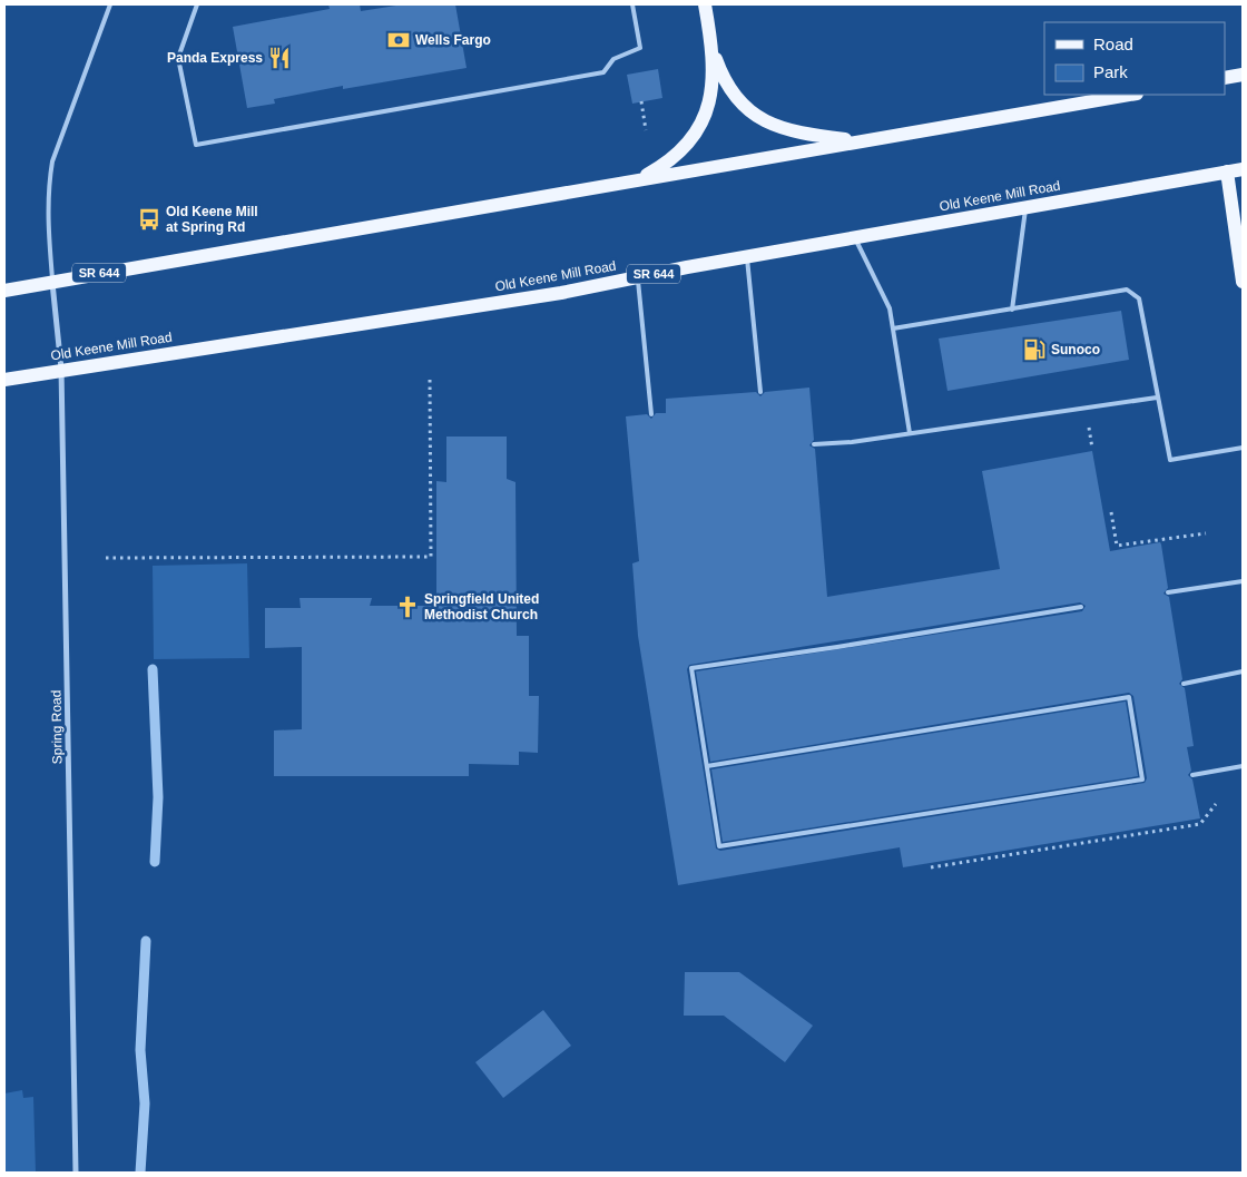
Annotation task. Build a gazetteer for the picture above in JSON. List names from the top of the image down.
{
  "streets": {
    "main road": ["Old Keene Mill Road", "SR 644"],
    "street": ["Spring Road"]
  },
  "crossings": [
    ["Old Keene Mill Road", "Spring Road"],
    ["SR 644", "Spring Road"]
  ],
  "places": {
    "bank": ["Wells Fargo"],
    "restaurant": ["Panda Express"],
    "bus stop": ["Old Keene Mill at Spring Rd"],
    "fuel station": ["Sunoco"],
    "church": ["Springfield United Methodist Church"]
  },
  "legend": ["Road", "Park"]
}
